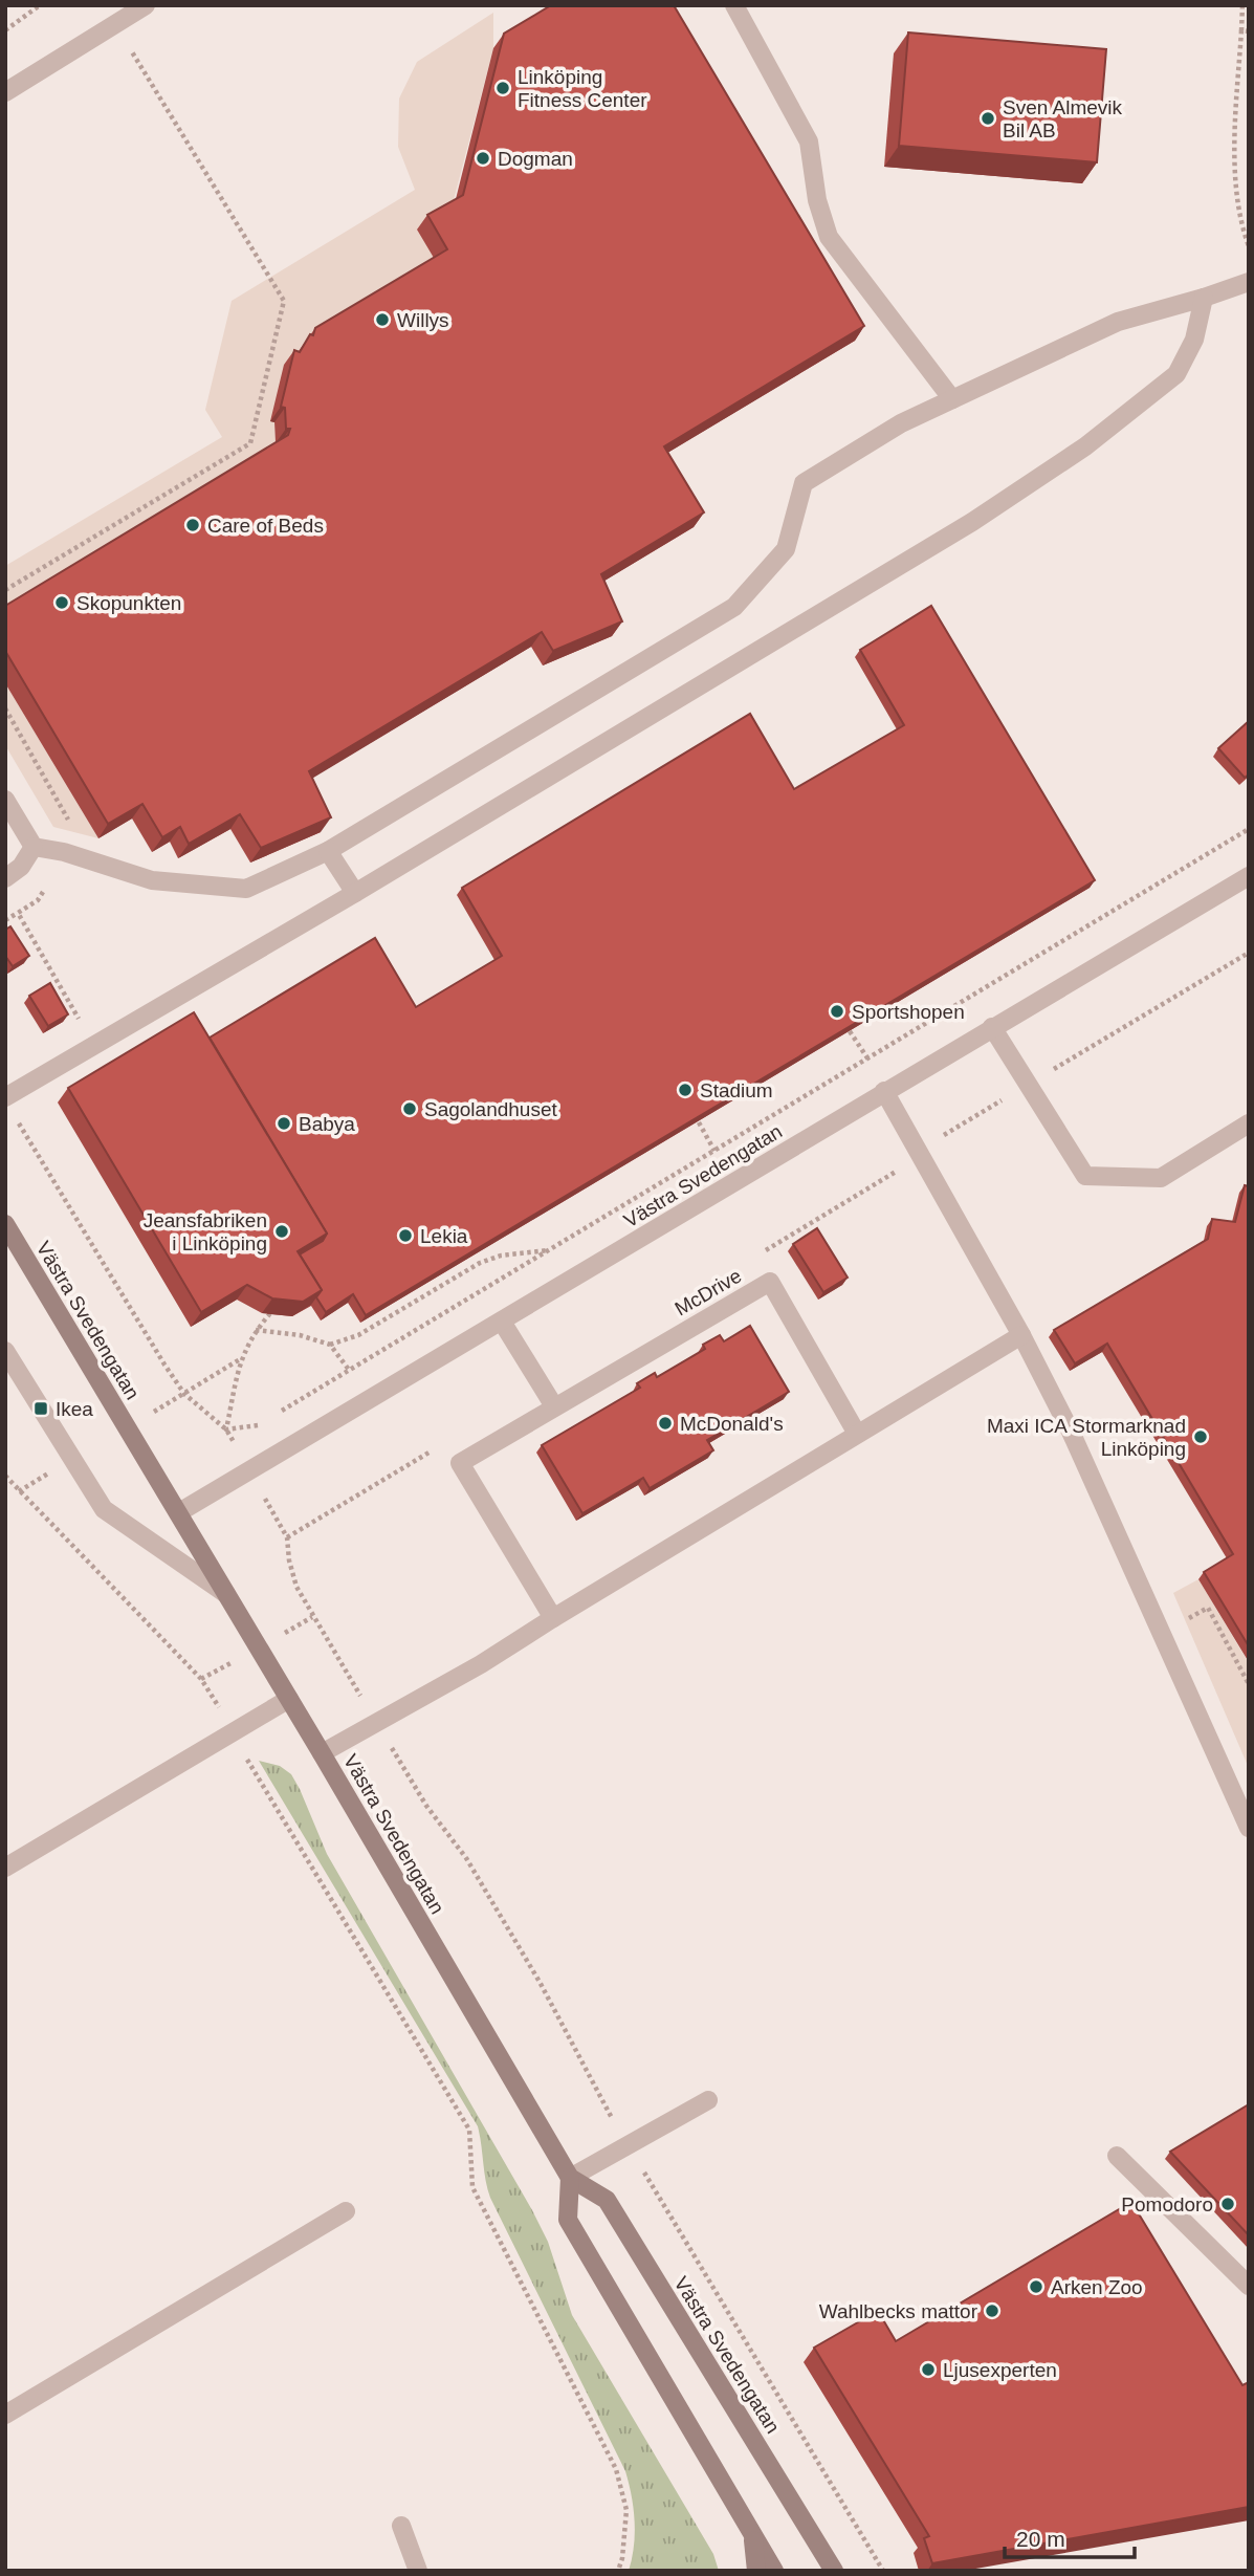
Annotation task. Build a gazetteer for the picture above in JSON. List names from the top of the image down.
{
  "streets": {
    "street": ["Västra Svedengatan", "McDrive"]
  },
  "places": {
    "other": [
      "Linköping Fitness Center",
      "Sven Almevik Bil AB",
      "Dogman",
      "Willys",
      "Care of Beds",
      "Skopunkten",
      "Sportshopen",
      "Stadium",
      "Sagolandhuset",
      "Babya",
      "Jeansfabriken i Linköping",
      "Lekia",
      "McDonald's",
      "Maxi ICA Stormarknad Linköping",
      "Pomodoro",
      "Arken Zoo",
      "Wahlbecks mattor",
      "Ljusexperten"
    ],
    "transit": ["Ikea"]
  },
  "scale_bar": "20 m"
}
